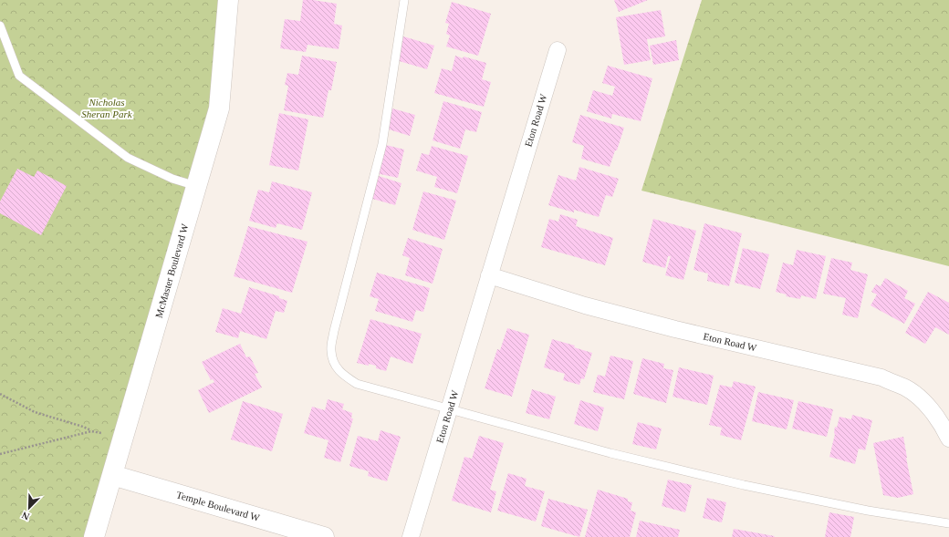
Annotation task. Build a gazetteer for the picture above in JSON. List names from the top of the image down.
{
  "streets": {
    "street": ["Eton Road W", "McMaster Boulevard W", "Temple Boulevard W"]
  },
  "crossings": [
    ["McMaster Boulevard W", "Temple Boulevard W"]
  ],
  "parks": ["Nicholas Sheran Park"],
  "north": "bottom left"
}
